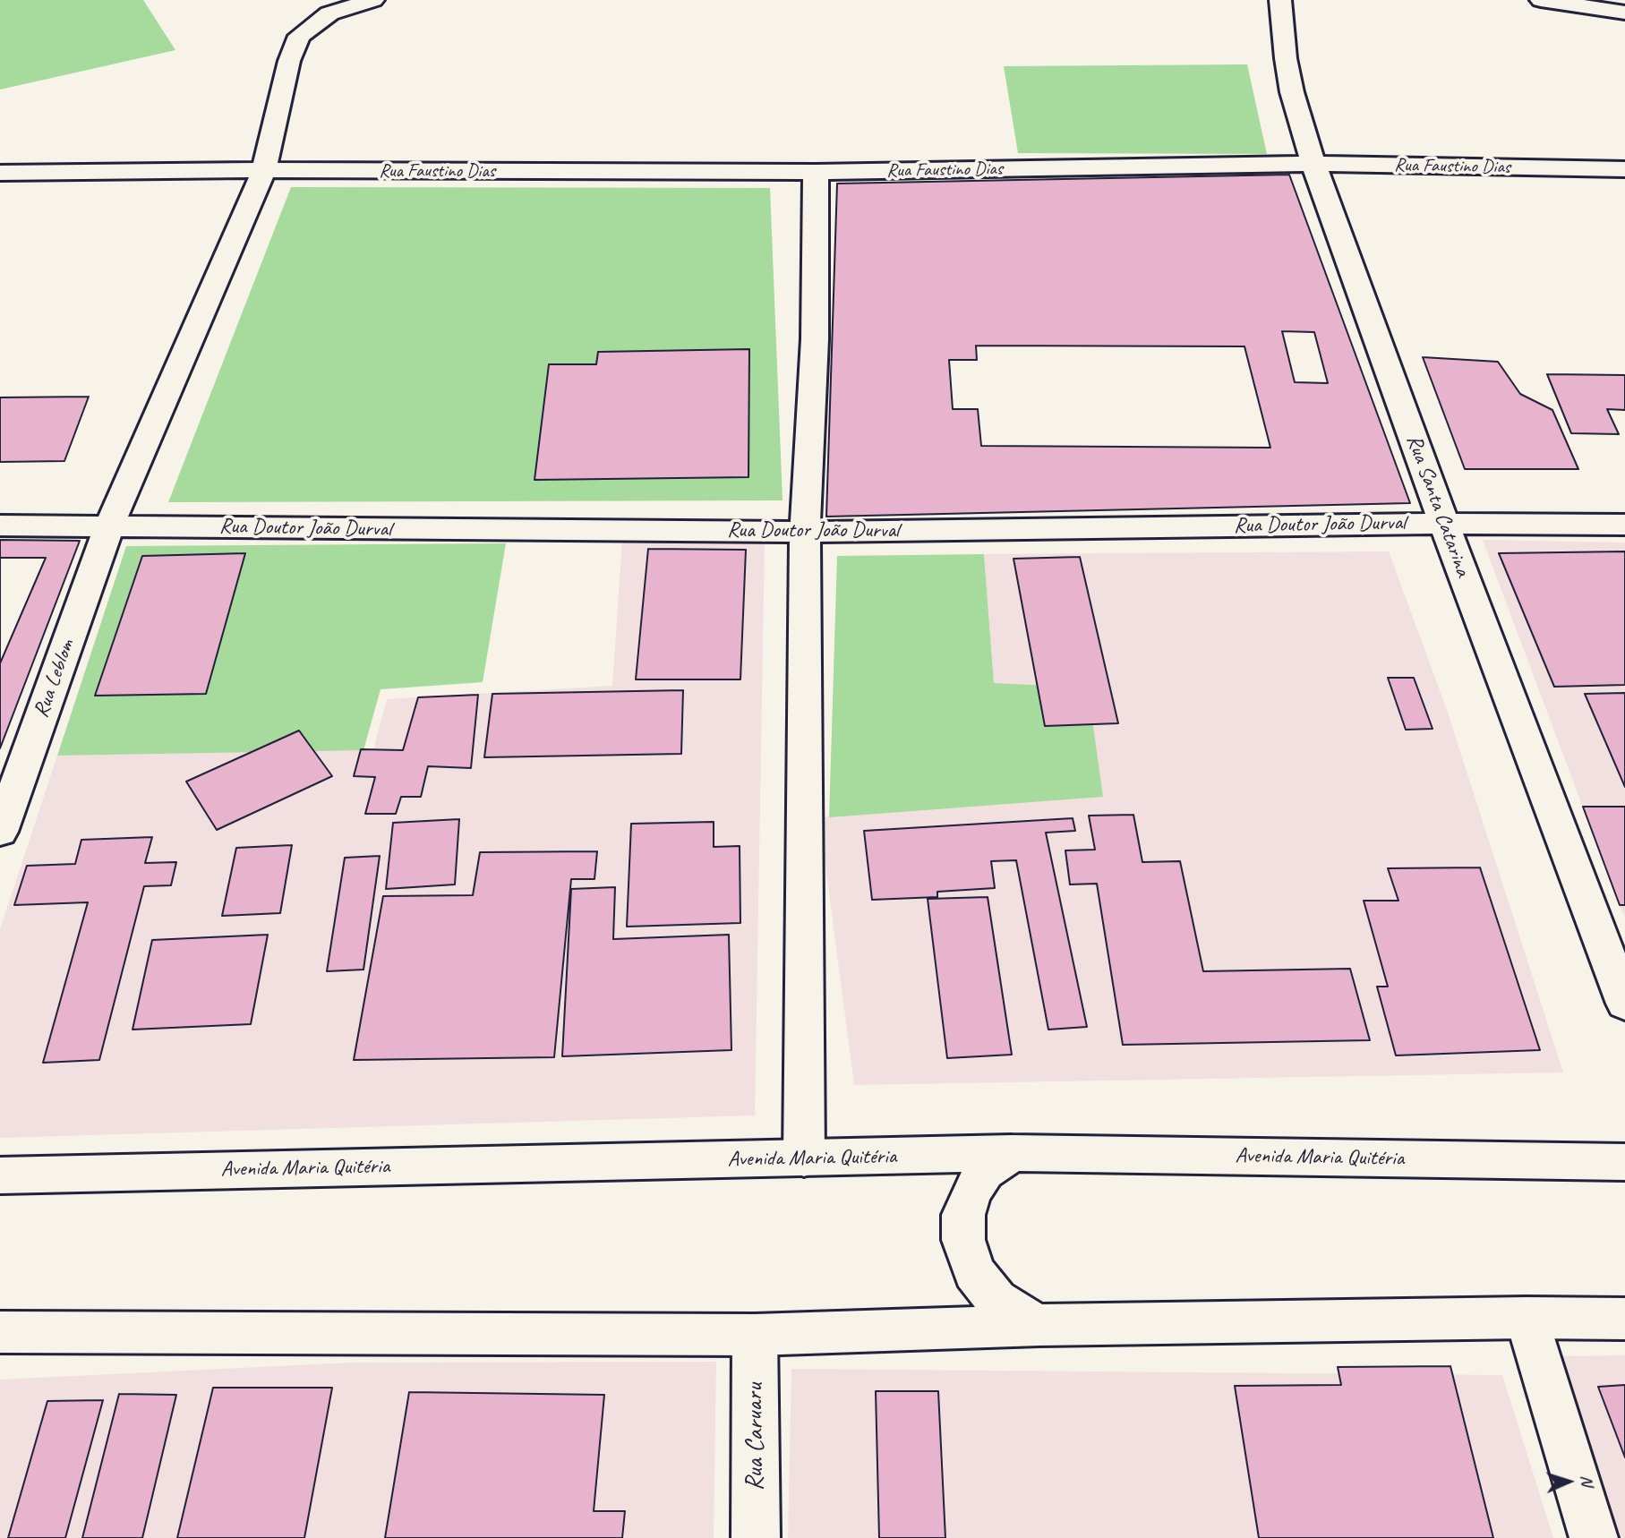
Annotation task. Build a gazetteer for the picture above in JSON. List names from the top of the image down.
{
  "streets": {
    "street": [
      "Rua Faustino Dias",
      "Rua Santa Catarina",
      "Rua Doutor João Durval",
      "Rua Leblom",
      "Avenida Maria Quitéria",
      "Rua Caruaru"
    ]
  },
  "crossings": [
    ["Rua Faustino Dias", "Rua Santa Catarina"],
    ["Rua Faustino Dias", "Rua Leblom"],
    ["Rua Santa Catarina", "Rua Doutor João Durval"],
    ["Rua Doutor João Durval", "Rua Leblom"]
  ],
  "north": "right"
}
